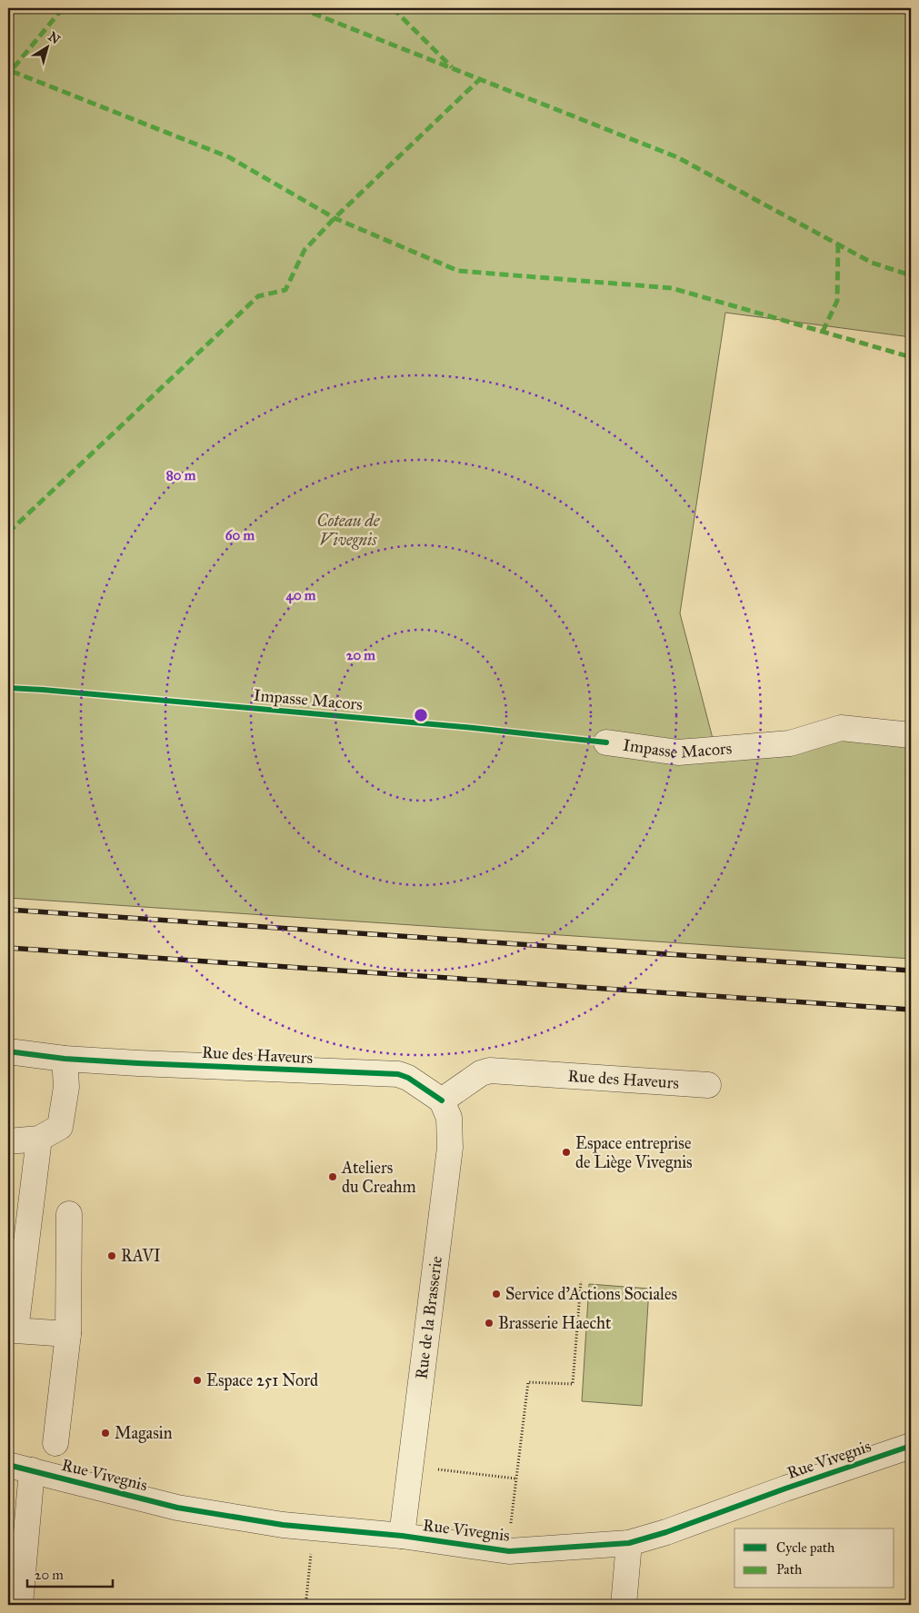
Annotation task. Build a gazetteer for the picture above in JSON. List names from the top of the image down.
{
  "streets": {
    "street": [
      "Impasse Macors",
      "Rue des Haveurs",
      "Rue de la Brasserie",
      "Rue Vivegnis"
    ]
  },
  "crossings": [
    ["Rue des Haveurs", "Rue de la Brasserie"],
    ["Rue de la Brasserie", "Rue Vivegnis"]
  ],
  "parks": ["Coteau de Vivegnis"],
  "places": [
    "Espace entreprise de Liège Vivegnis",
    "Ateliers du Creahm",
    "RAVI",
    "Service d'Actions Sociales",
    "Brasserie Haecht",
    "Espace 251 Nord",
    "Magasin"
  ],
  "legend": ["Cycle path", "Path"],
  "scale_bar": "20 m",
  "north": "top right",
  "rings": [
    "80 m",
    "60 m",
    "40 m",
    "20 m"
  ]
}
